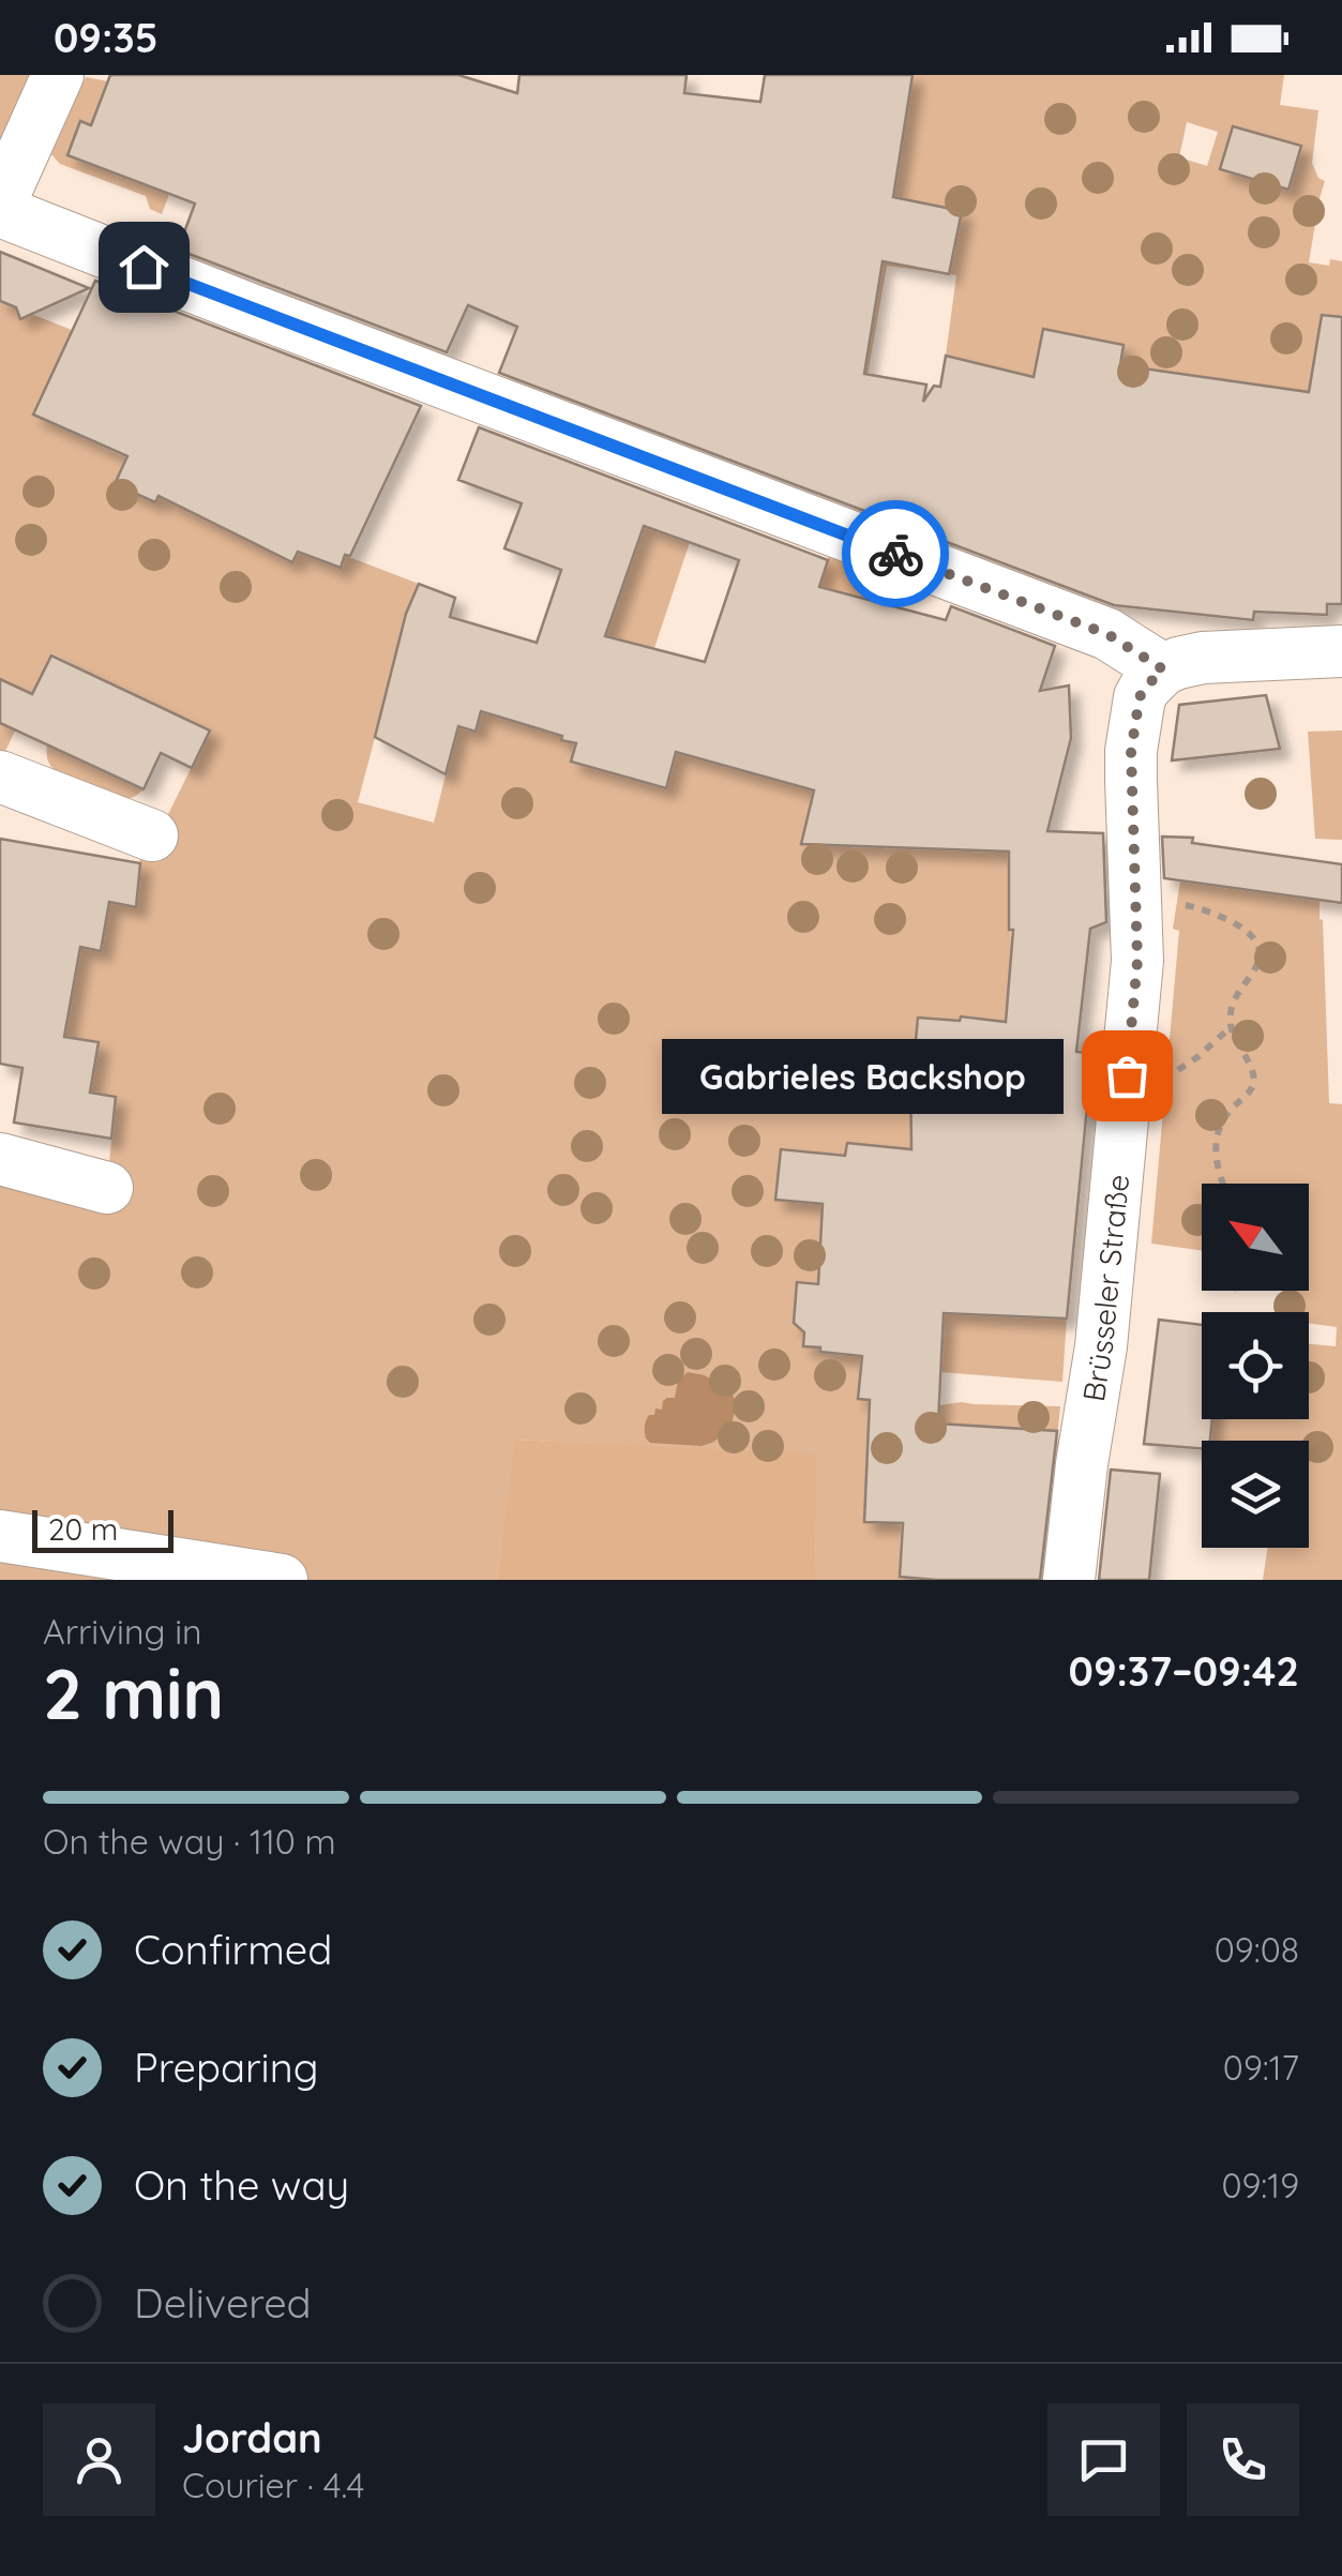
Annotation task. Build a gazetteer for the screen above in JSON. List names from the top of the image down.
{
  "streets": {
    "street": ["Brüsseler Straße"]
  },
  "places": ["Gabrieles Backshop"],
  "scale_bar": "20 m",
  "north": "top left",
  "page": {
    "status": "09:35",
    "bubble": "Gabrieles Backshop",
    "scale": "20 m",
    "heading": ["2 min", "Arriving in", "09:37–09:42"],
    "panel": ["Jordan", "Courier · 4.4"],
    "bar": "On the way · 110 m",
    "list": [
      ["Confirmed", "09:08"],
      ["Preparing", "09:17"],
      ["On the way", "09:19"],
      "Delivered"
    ]
  }
}
